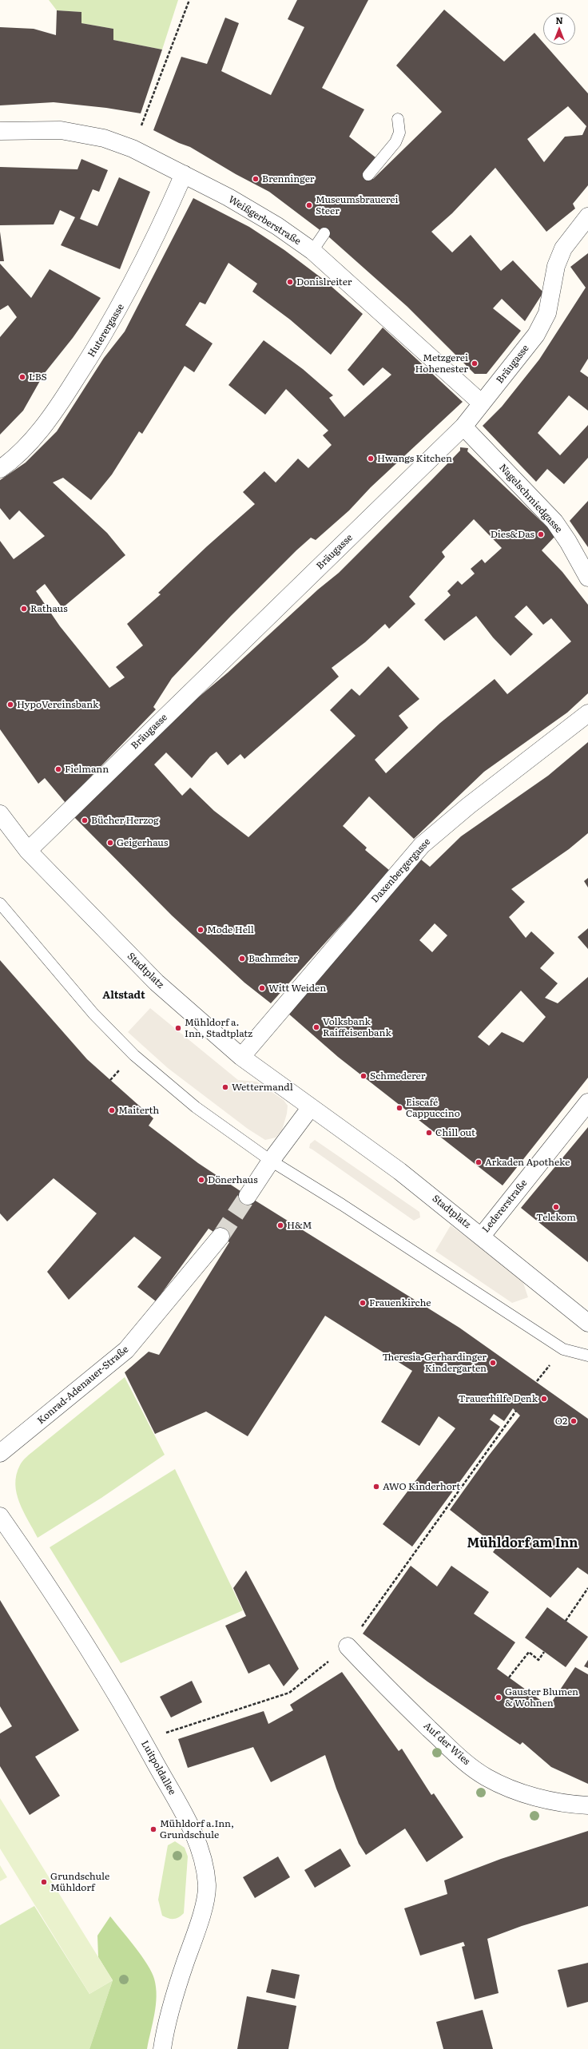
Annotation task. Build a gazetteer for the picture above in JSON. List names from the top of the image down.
{
  "streets": {
    "street": [
      "Weißgerberstraße",
      "Huterergasse",
      "Bräugasse",
      "Nagelschmiedgasse",
      "Daxenbergergasse",
      "Stadtplatz",
      "Ledererstraße",
      "Konrad-Adenauer-Straße",
      "Auf der Wies",
      "Luitpoldallee"
    ]
  },
  "crossings": [
    ["Weißgerberstraße", "Huterergasse"],
    ["Weißgerberstraße", "Bräugasse"],
    ["Bräugasse", "Nagelschmiedgasse"],
    ["Bräugasse", "Stadtplatz"],
    ["Daxenbergergasse", "Stadtplatz"],
    ["Stadtplatz", "Ledererstraße"]
  ],
  "districts": ["Altstadt", "Mühldorf am Inn"],
  "places": [
    "Brenninger",
    "Museumsbrauerei Steer",
    "Donislreiter",
    "Metzgerei Hohenester",
    "LBS",
    "Hwangs Kitchen",
    "Dies&Das",
    "Rathaus",
    "HypoVereinsbank",
    "Fielmann",
    "Bücher Herzog",
    "Geigerhaus",
    "Mode Hell",
    "Bachmeier",
    "Witt Weiden",
    "Volksbank Raiffeisenbank",
    "Mühldorf a. Inn, Stadtplatz",
    "Schmederer",
    "Wettermandl",
    "Eiscafé Cappuccino",
    "Maiterth",
    "Chill out",
    "Arkaden Apotheke",
    "Dönerhaus",
    "Telekom",
    "H&M",
    "Frauenkirche",
    "Theresia-Gerhardinger Kindergarten",
    "Trauerhilfe Denk",
    "O2",
    "AWO Kinderhort",
    "Gauster Blumen & Wohnen",
    "Mühldorf a.Inn, Grundschule",
    "Grundschule Mühldorf"
  ],
  "north": "top"
}
